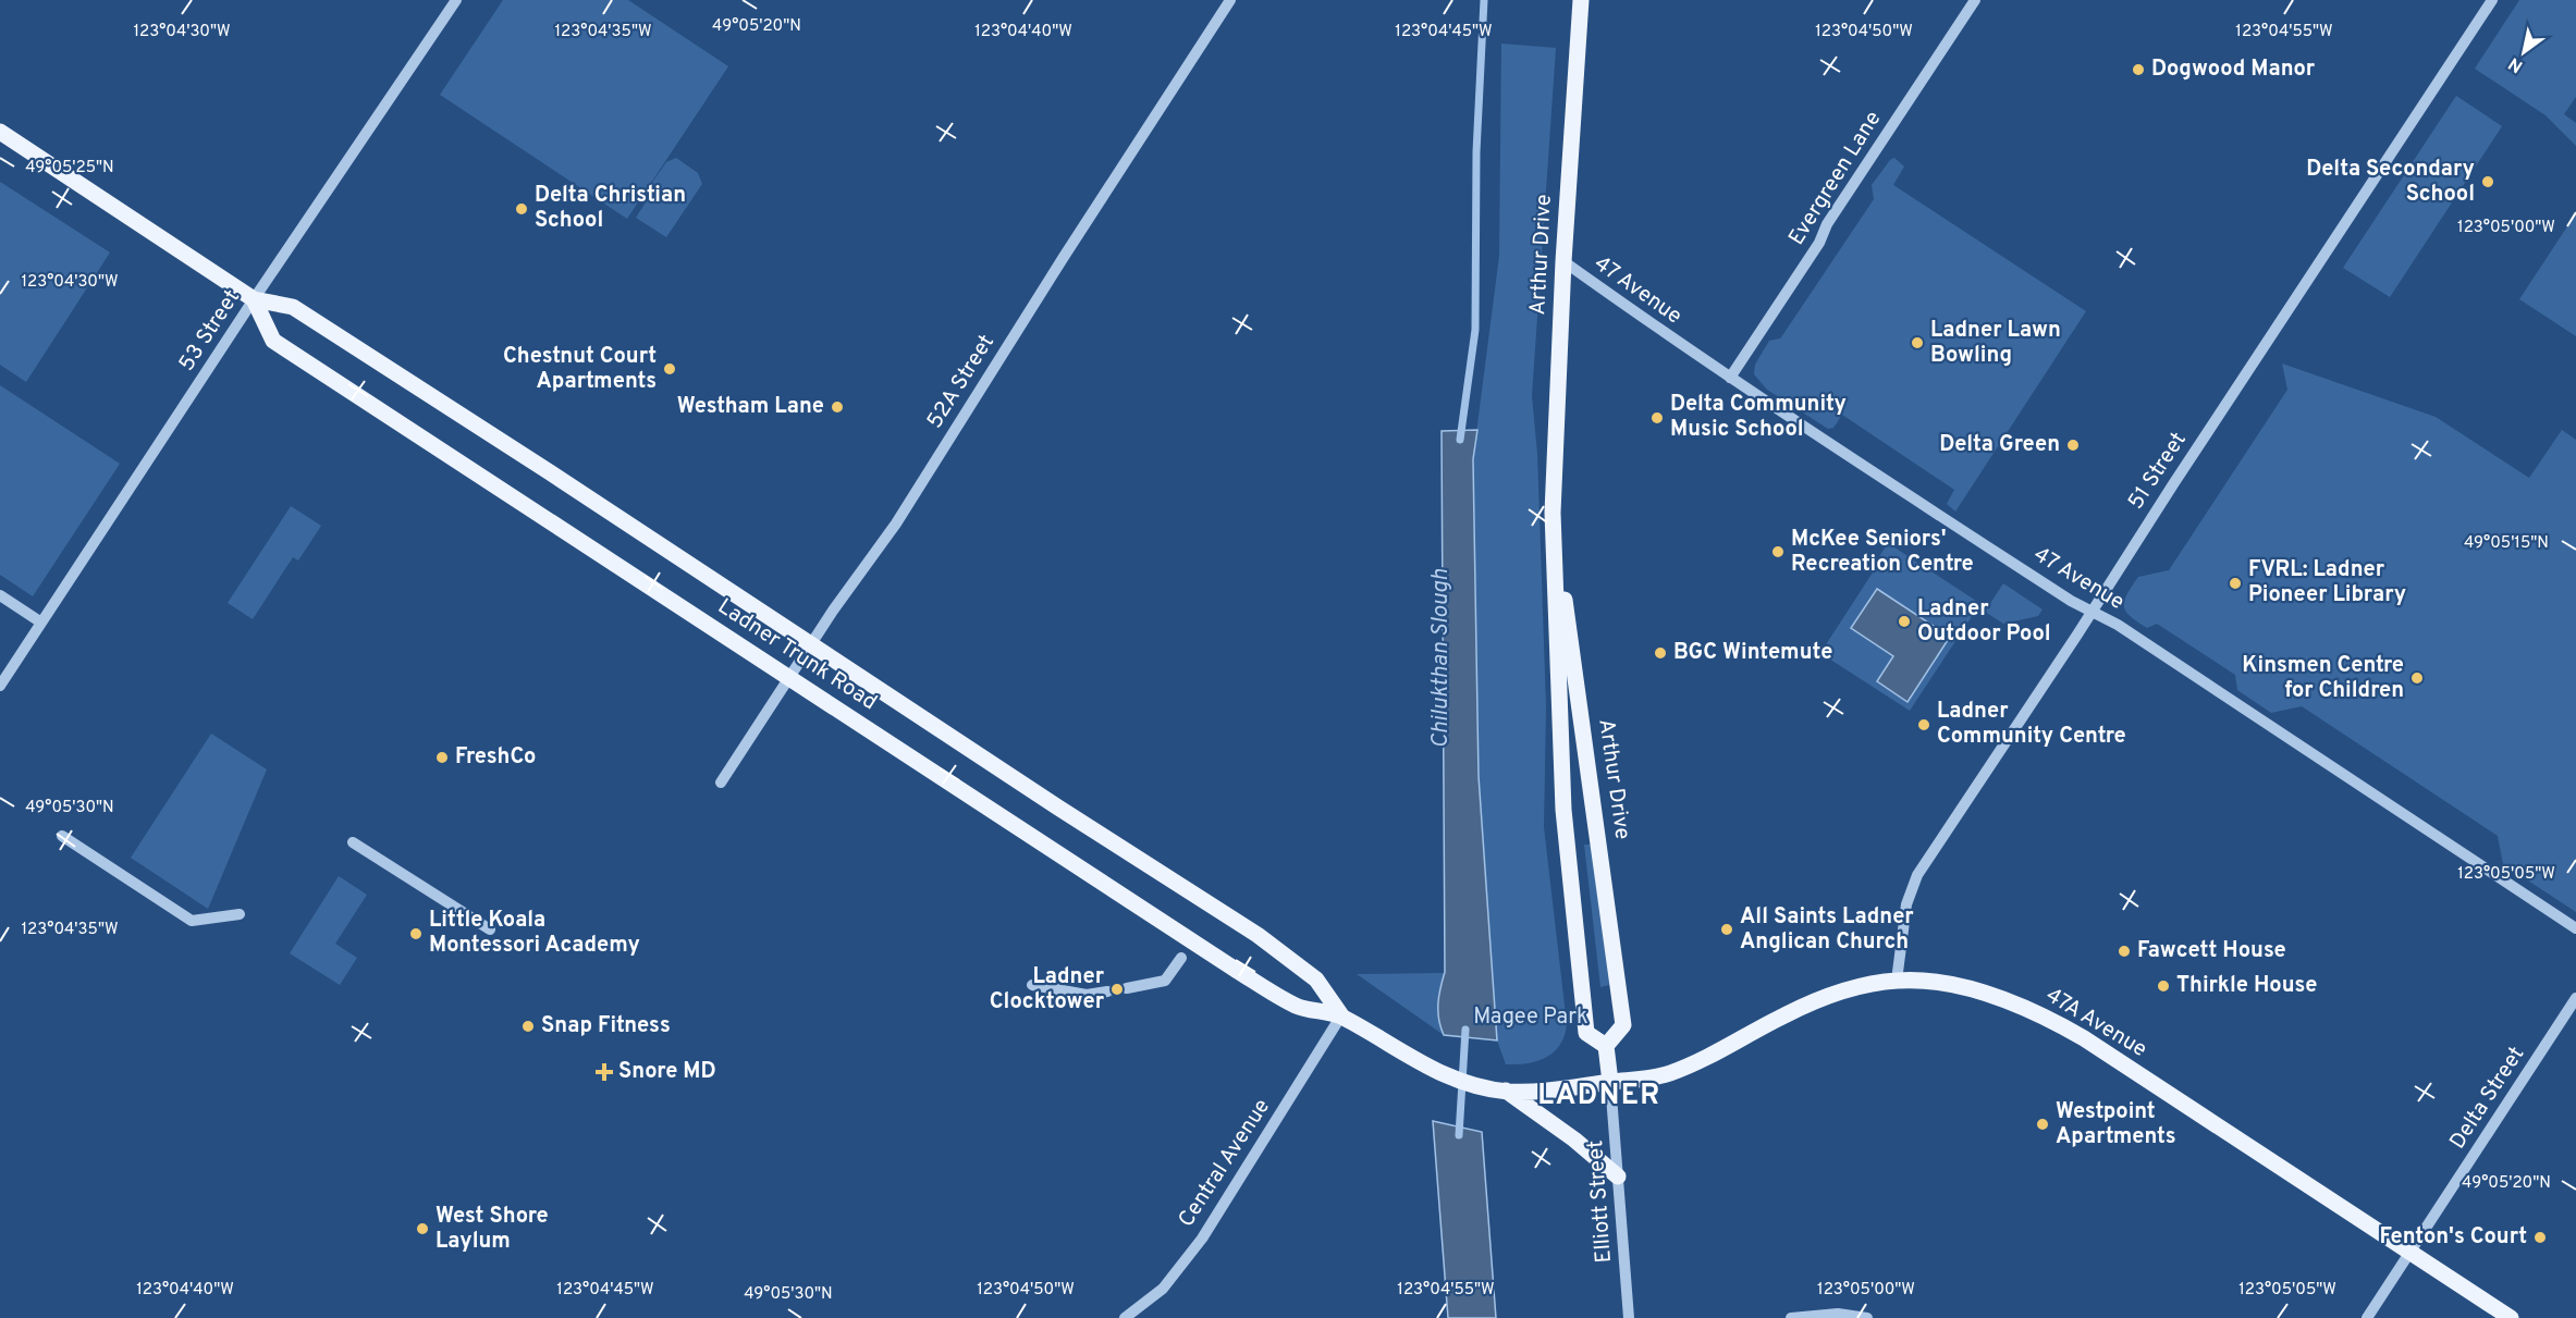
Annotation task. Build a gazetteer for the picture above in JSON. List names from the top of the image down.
{
  "streets": {
    "main road": ["Arthur Drive", "Ladner Trunk Road", "47A Avenue"],
    "street": [
      "Evergreen Lane",
      "47 Avenue",
      "53 Street",
      "52A Street",
      "51 Street",
      "Delta Street",
      "Central Avenue",
      "Elliott Street"
    ]
  },
  "crossings": [
    ["Evergreen Lane", "47 Avenue"],
    ["Arthur Drive", "47 Avenue"],
    ["47 Avenue", "51 Street"],
    ["53 Street", "Ladner Trunk Road"],
    ["52A Street", "Ladner Trunk Road"],
    ["51 Street", "47A Avenue"],
    ["Ladner Trunk Road", "47A Avenue"],
    ["Ladner Trunk Road", "Central Avenue"],
    ["Ladner Trunk Road", "Elliott Street"],
    ["47A Avenue", "Delta Street"],
    ["47A Avenue", "Elliott Street"]
  ],
  "districts": ["LADNER"],
  "water": ["Chilukthan Slough"],
  "parks": ["Magee Park"],
  "places": {
    "other": [
      "Dogwood Manor",
      "Delta Secondary School",
      "Delta Christian School",
      "Ladner Lawn Bowling",
      "Chestnut Court Apartments",
      "Westham Lane",
      "Delta Community Music School",
      "Delta Green",
      "McKee Seniors' Recreation Centre",
      "FVRL: Ladner Pioneer Library",
      "Ladner Outdoor Pool",
      "BGC Wintemute",
      "Kinsmen Centre for Children",
      "Ladner Community Centre",
      "FreshCo",
      "All Saints Ladner Anglican Church",
      "Little Koala Montessori Academy",
      "Fawcett House",
      "Thirkle House",
      "Ladner Clocktower",
      "Snap Fitness",
      "Westpoint Apartments",
      "West Shore Laylum",
      "Fenton's Court"
    ],
    "health": ["Snore MD"]
  },
  "north": "bottom left",
  "coordinates": [
    "49°05'20\"N",
    "123°04'35\"W",
    "123°04'30\"W",
    "123°04'40\"W",
    "123°04'45\"W",
    "123°04'50\"W",
    "123°04'55\"W",
    "49°05'25\"N",
    "123°05'00\"W",
    "49°05'15\"N",
    "49°05'30\"N",
    "123°05'05\"W"
  ]
}
